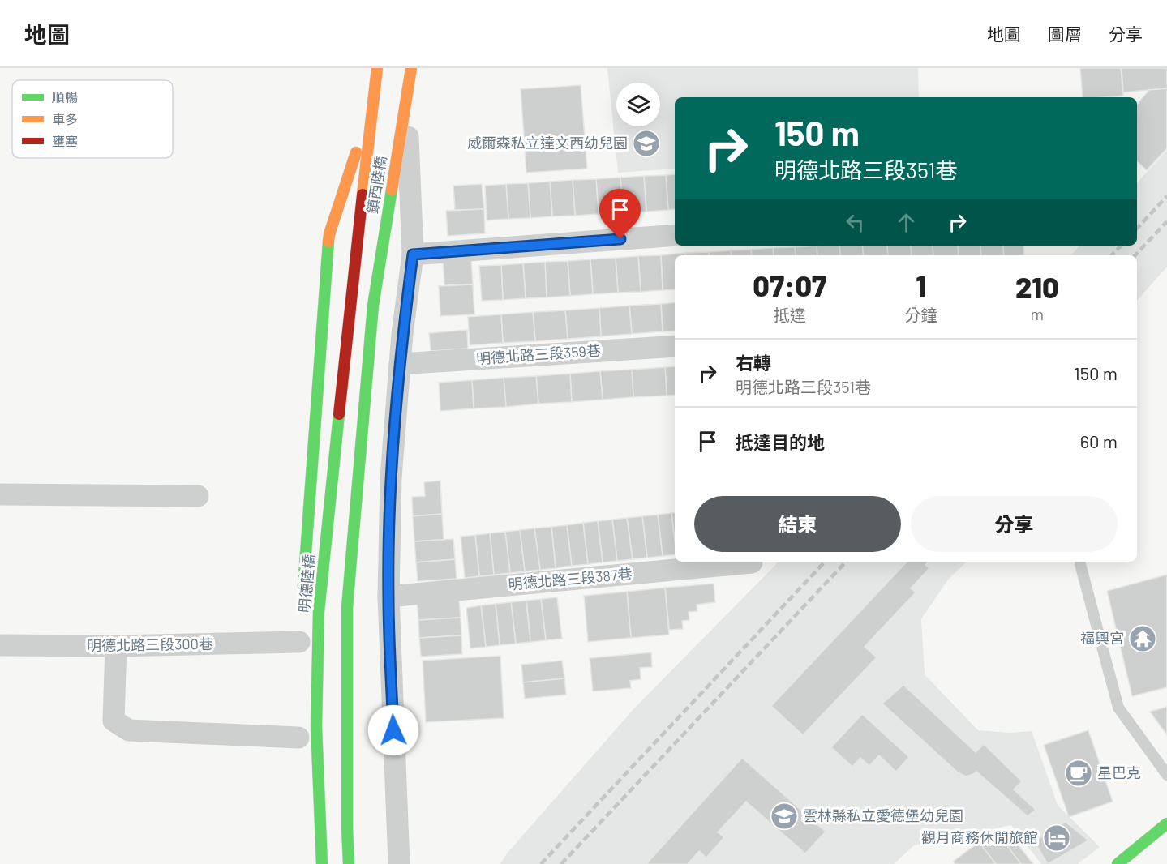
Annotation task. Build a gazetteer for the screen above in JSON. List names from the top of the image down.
{
  "streets": {
    "main road": ["鎮西陸橋", "明德陸橋"],
    "street": ["明德北路三段359巷", "明德北路三段387巷", "明德北路三段300巷"]
  },
  "crossings": [
    ["鎮西陸橋", "明德陸橋"]
  ],
  "places": {
    "school or university": ["威爾森私立達文西幼兒園", "雲林縣私立愛德堡幼兒園"],
    "temple": ["福興宮"],
    "cafe": ["星巴克"],
    "hotel": ["觀月商務休閒旅館"]
  },
  "legend": ["順暢", "車多", "壅塞"],
  "page": {
    "header": "地圖",
    "nav": ["地圖", "圖層", "分享"],
    "turn": ["150 m", "明德北路三段351巷"],
    "eta": [
      "07:07",
      "抵達",
      "1",
      "分鐘",
      "210",
      "m"
    ],
    "list": [
      {
        "name": "右轉",
        "note": "明德北路三段351巷",
        "value": "150 m"
      },
      {
        "name": "抵達目的地",
        "value": "60 m"
      }
    ],
    "buttons": ["結束", "分享"]
  }
}
